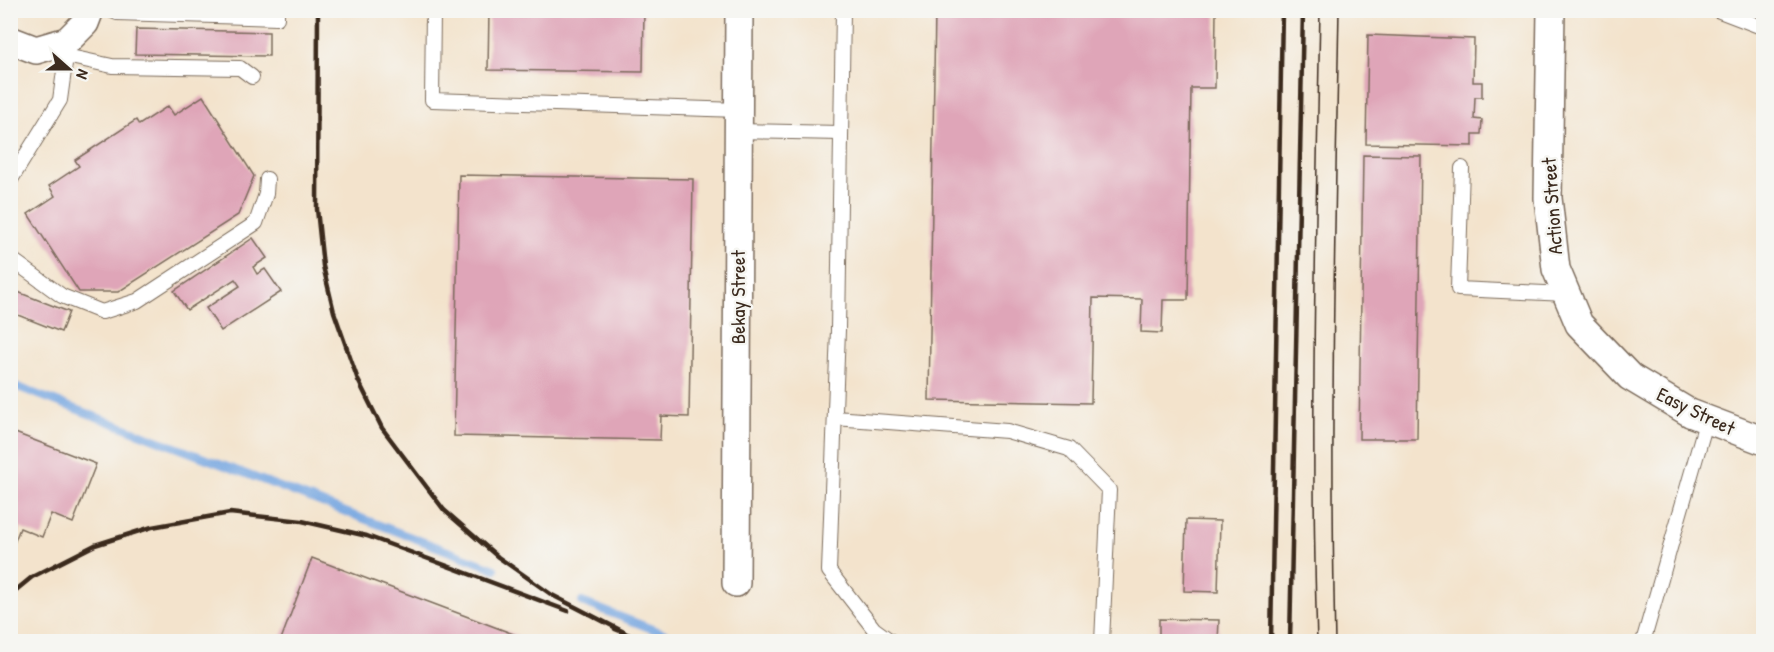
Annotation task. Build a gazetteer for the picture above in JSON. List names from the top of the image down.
{
  "streets": {
    "street": ["Action Street", "Bekay Street", "Easy Street"]
  },
  "crossings": [
    ["Action Street", "Easy Street"]
  ],
  "north": "right"
}
